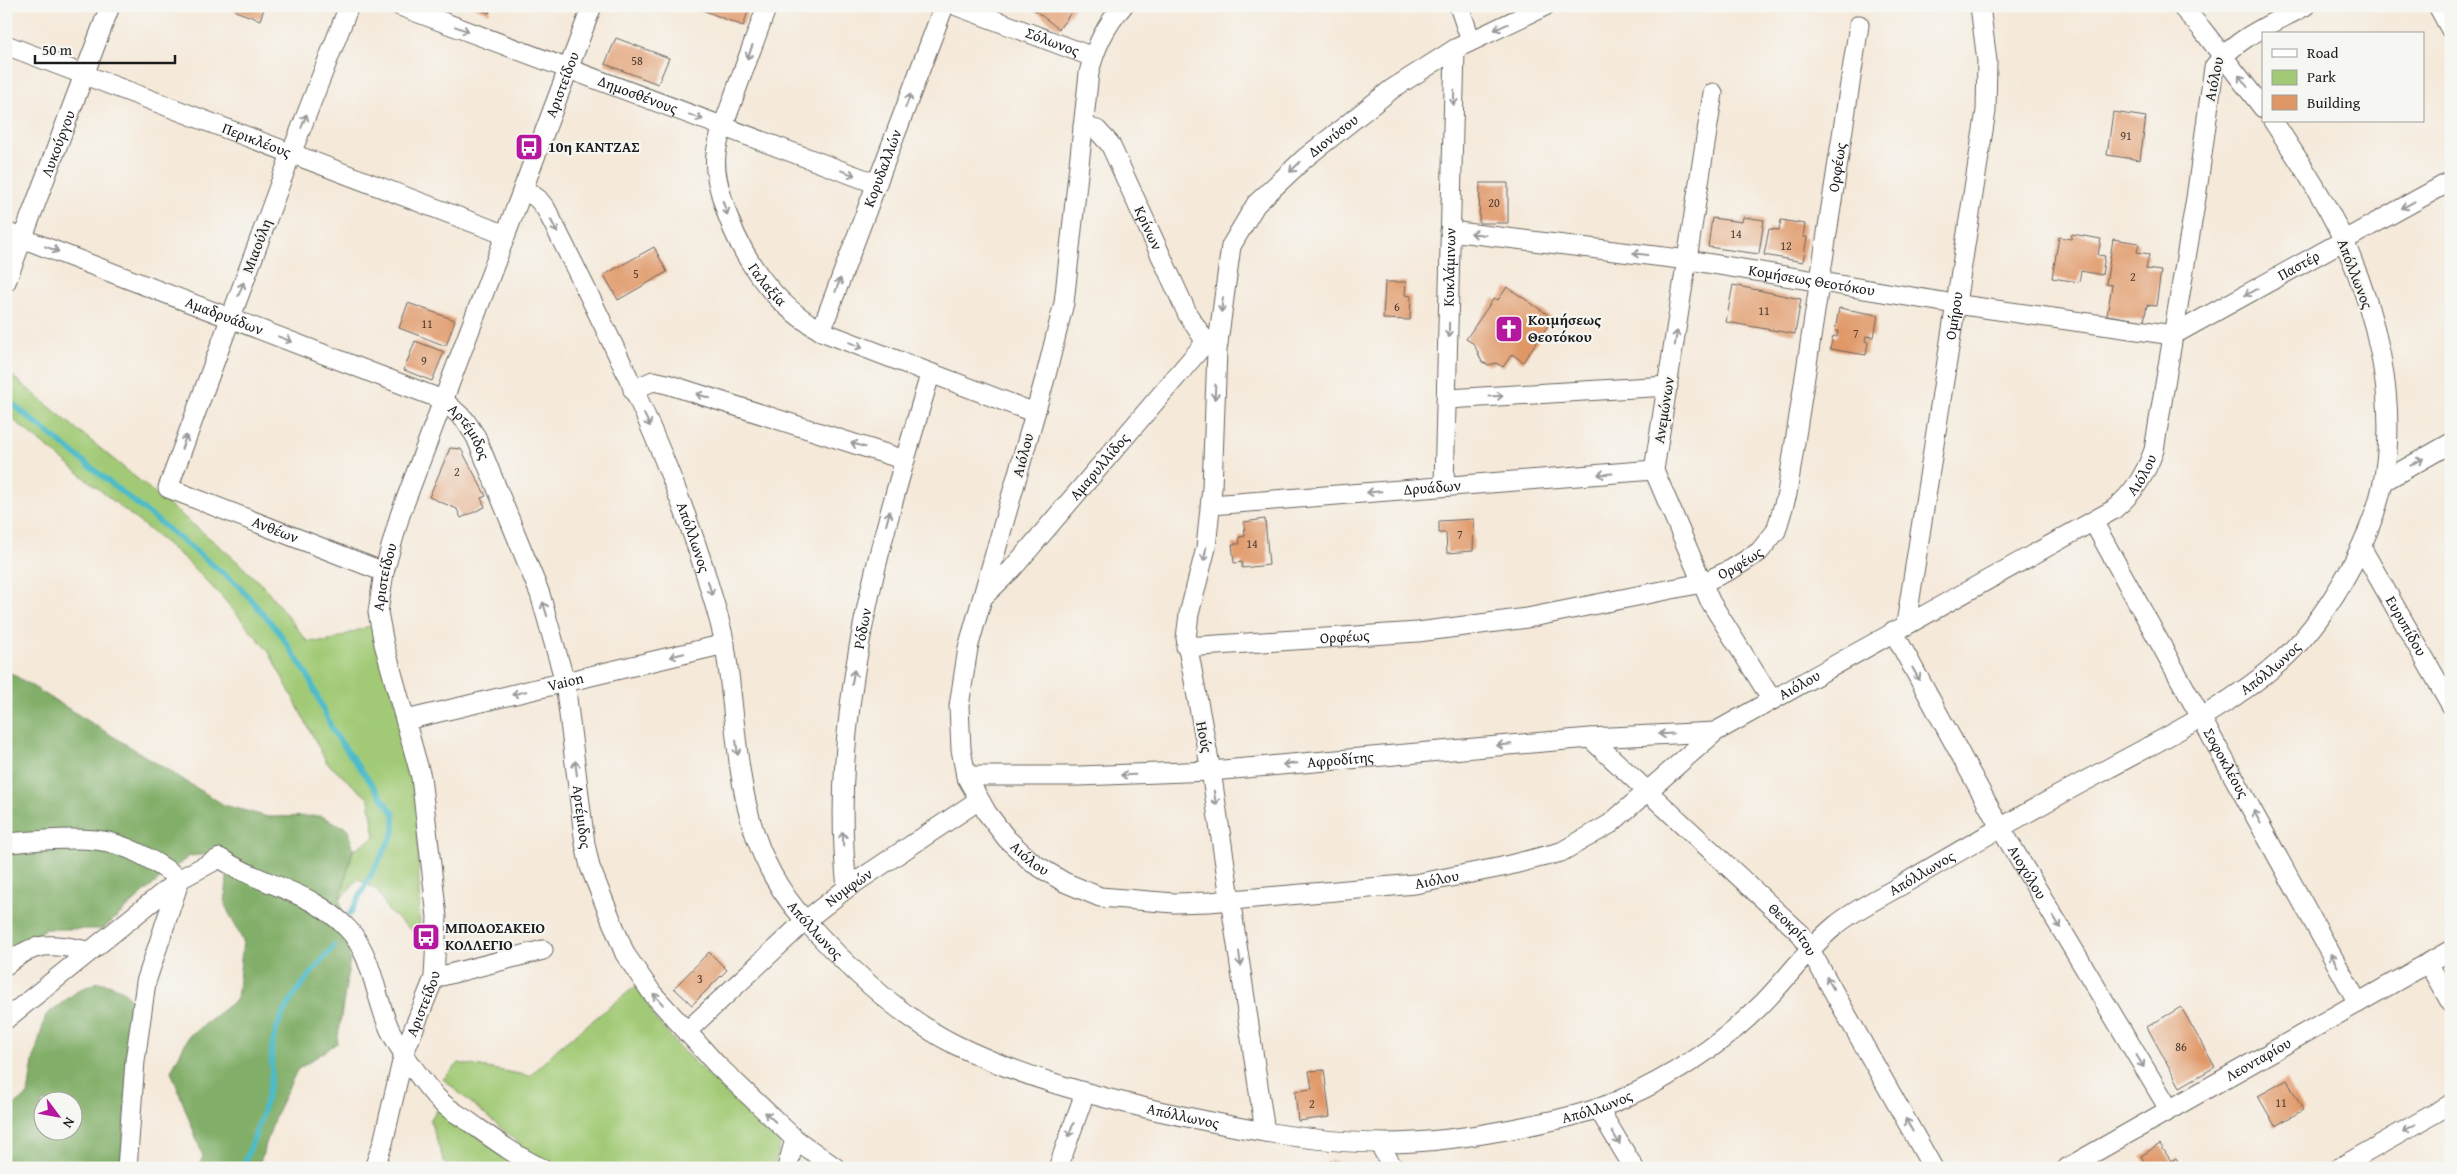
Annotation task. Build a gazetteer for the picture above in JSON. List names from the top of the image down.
{
  "streets": {
    "street": [
      "Σόλωνος",
      "Αιόλου",
      "Αριστείδου",
      "Δημοσθένους",
      "Διονύσου",
      "Περικλέους",
      "Λυκούργου",
      "Ορφέως",
      "Κορυδαλλών",
      "Κρίνων",
      "Μιαούλη",
      "Παστέρ",
      "Κυκλάμινων",
      "Απόλλωνος",
      "Κομήσεως Θεοτόκου",
      "Γαλαξία",
      "Αμαδρυάδων",
      "Ομήρου",
      "Ανεμώνων",
      "Αρτέμιδος",
      "Αμαρυλλίδος",
      "Δρυάδων",
      "Ανθέων",
      "Ευρυπίδου",
      "Ρόδων",
      "Vaion",
      "Ηούς",
      "Αφροδίτης",
      "Σοφοκλέους",
      "Αιοχύλου",
      "Νυμφών",
      "Θεοκρίτου",
      "Λεονταρίου"
    ]
  },
  "crossings": [
    ["Σόλωνος", "Αιόλου"],
    ["Αιόλου", "Κρίνων"],
    ["Αιόλου", "Παστέρ"],
    ["Αιόλου", "Κομήσεως Θεοτόκου"],
    ["Αιόλου", "Γαλαξία"],
    ["Αιόλου", "Ομήρου"],
    ["Αιόλου", "Αμαρυλλίδος"],
    ["Αιόλου", "Ηούς"],
    ["Αιόλου", "Αφροδίτης"],
    ["Αιόλου", "Σοφοκλέους"],
    ["Αιόλου", "Αιοχύλου"],
    ["Αιόλου", "Νυμφών"],
    ["Αιόλου", "Θεοκρίτου"],
    ["Αριστείδου", "Δημοσθένους"],
    ["Αριστείδου", "Περικλέους"],
    ["Αριστείδου", "Απόλλωνος"],
    ["Αριστείδου", "Αμαδρυάδων"],
    ["Αριστείδου", "Αρτέμιδος"],
    ["Αριστείδου", "Ανθέων"],
    ["Αριστείδου", "Vaion"],
    ["Δημοσθένους", "Κορυδαλλών"],
    ["Δημοσθένους", "Γαλαξία"],
    ["Διονύσου", "Κρίνων"],
    ["Διονύσου", "Κυκλάμινων"],
    ["Διονύσου", "Αμαρυλλίδος"],
    ["Διονύσου", "Ηούς"],
    ["Περικλέους", "Λυκούργου"],
    ["Περικλέους", "Μιαούλη"],
    ["Λυκούργου", "Αμαδρυάδων"],
    ["Ορφέως", "Κομήσεως Θεοτόκου"],
    ["Ορφέως", "Ηούς"],
    ["Κορυδαλλών", "Γαλαξία"],
    ["Κρίνων", "Αμαρυλλίδος"],
    ["Κρίνων", "Ηούς"],
    ["Μιαούλη", "Αμαδρυάδων"],
    ["Μιαούλη", "Ανθέων"],
    ["Παστέρ", "Απόλλωνος"],
    ["Παστέρ", "Κομήσεως Θεοτόκου"],
    ["Κυκλάμινων", "Κομήσεως Θεοτόκου"],
    ["Κυκλάμινων", "Δρυάδων"],
    ["Απόλλωνος", "Ευρυπίδου"],
    ["Απόλλωνος", "Vaion"],
    ["Απόλλωνος", "Ηούς"],
    ["Απόλλωνος", "Σοφοκλέους"],
    ["Απόλλωνος", "Αιοχύλου"],
    ["Απόλλωνος", "Νυμφών"],
    ["Απόλλωνος", "Θεοκρίτου"],
    ["Κομήσεως Θεοτόκου", "Ομήρου"],
    ["Κομήσεως Θεοτόκου", "Ανεμώνων"],
    ["Γαλαξία", "Ρόδων"],
    ["Αμαδρυάδων", "Αρτέμιδος"],
    ["Ομήρου", "Αιοχύλου"],
    ["Ανεμώνων", "Δρυάδων"],
    ["Αρτέμιδος", "Vaion"],
    ["Αρτέμιδος", "Νυμφών"],
    ["Αμαρυλλίδος", "Ηούς"],
    ["Δρυάδων", "Ηούς"],
    ["Ρόδων", "Νυμφών"],
    ["Ηούς", "Αφροδίτης"],
    ["Αφροδίτης", "Θεοκρίτου"],
    ["Σοφοκλέους", "Λεονταρίου"],
    ["Αιοχύλου", "Λεονταρίου"]
  ],
  "one_way": [
    "Δημοσθένους",
    "Διονύσου",
    "Κορυδαλλών",
    "Μιαούλη",
    "Παστέρ",
    "Κυκλάμινων",
    "Γαλαξία",
    "Αμαδρυάδων",
    "Αρτέμιδος",
    "Ρόδων",
    "Vaion",
    "Ηούς",
    "Αφροδίτης",
    "Σοφοκλέους",
    "Αιοχύλου",
    "Θεοκρίτου"
  ],
  "places": {
    "bus stop": ["10η ΚΑΝΤΖΑΣ", "ΜΠΟΔΟΣΑΚΕΙΟ ΚΟΛΛΕΓΙΟ"],
    "church": ["Κοιμήσεως Θεοτόκου"]
  },
  "house_numbers": [
    "58",
    "91",
    "20",
    "14",
    "12",
    "5",
    "2",
    "6",
    "11",
    "11",
    "7",
    "9",
    "2",
    "7",
    "14",
    "3",
    "86",
    "11",
    "2"
  ],
  "legend": ["Road", "Park", "Building"],
  "scale_bar": "50 m",
  "north": "bottom right"
}
